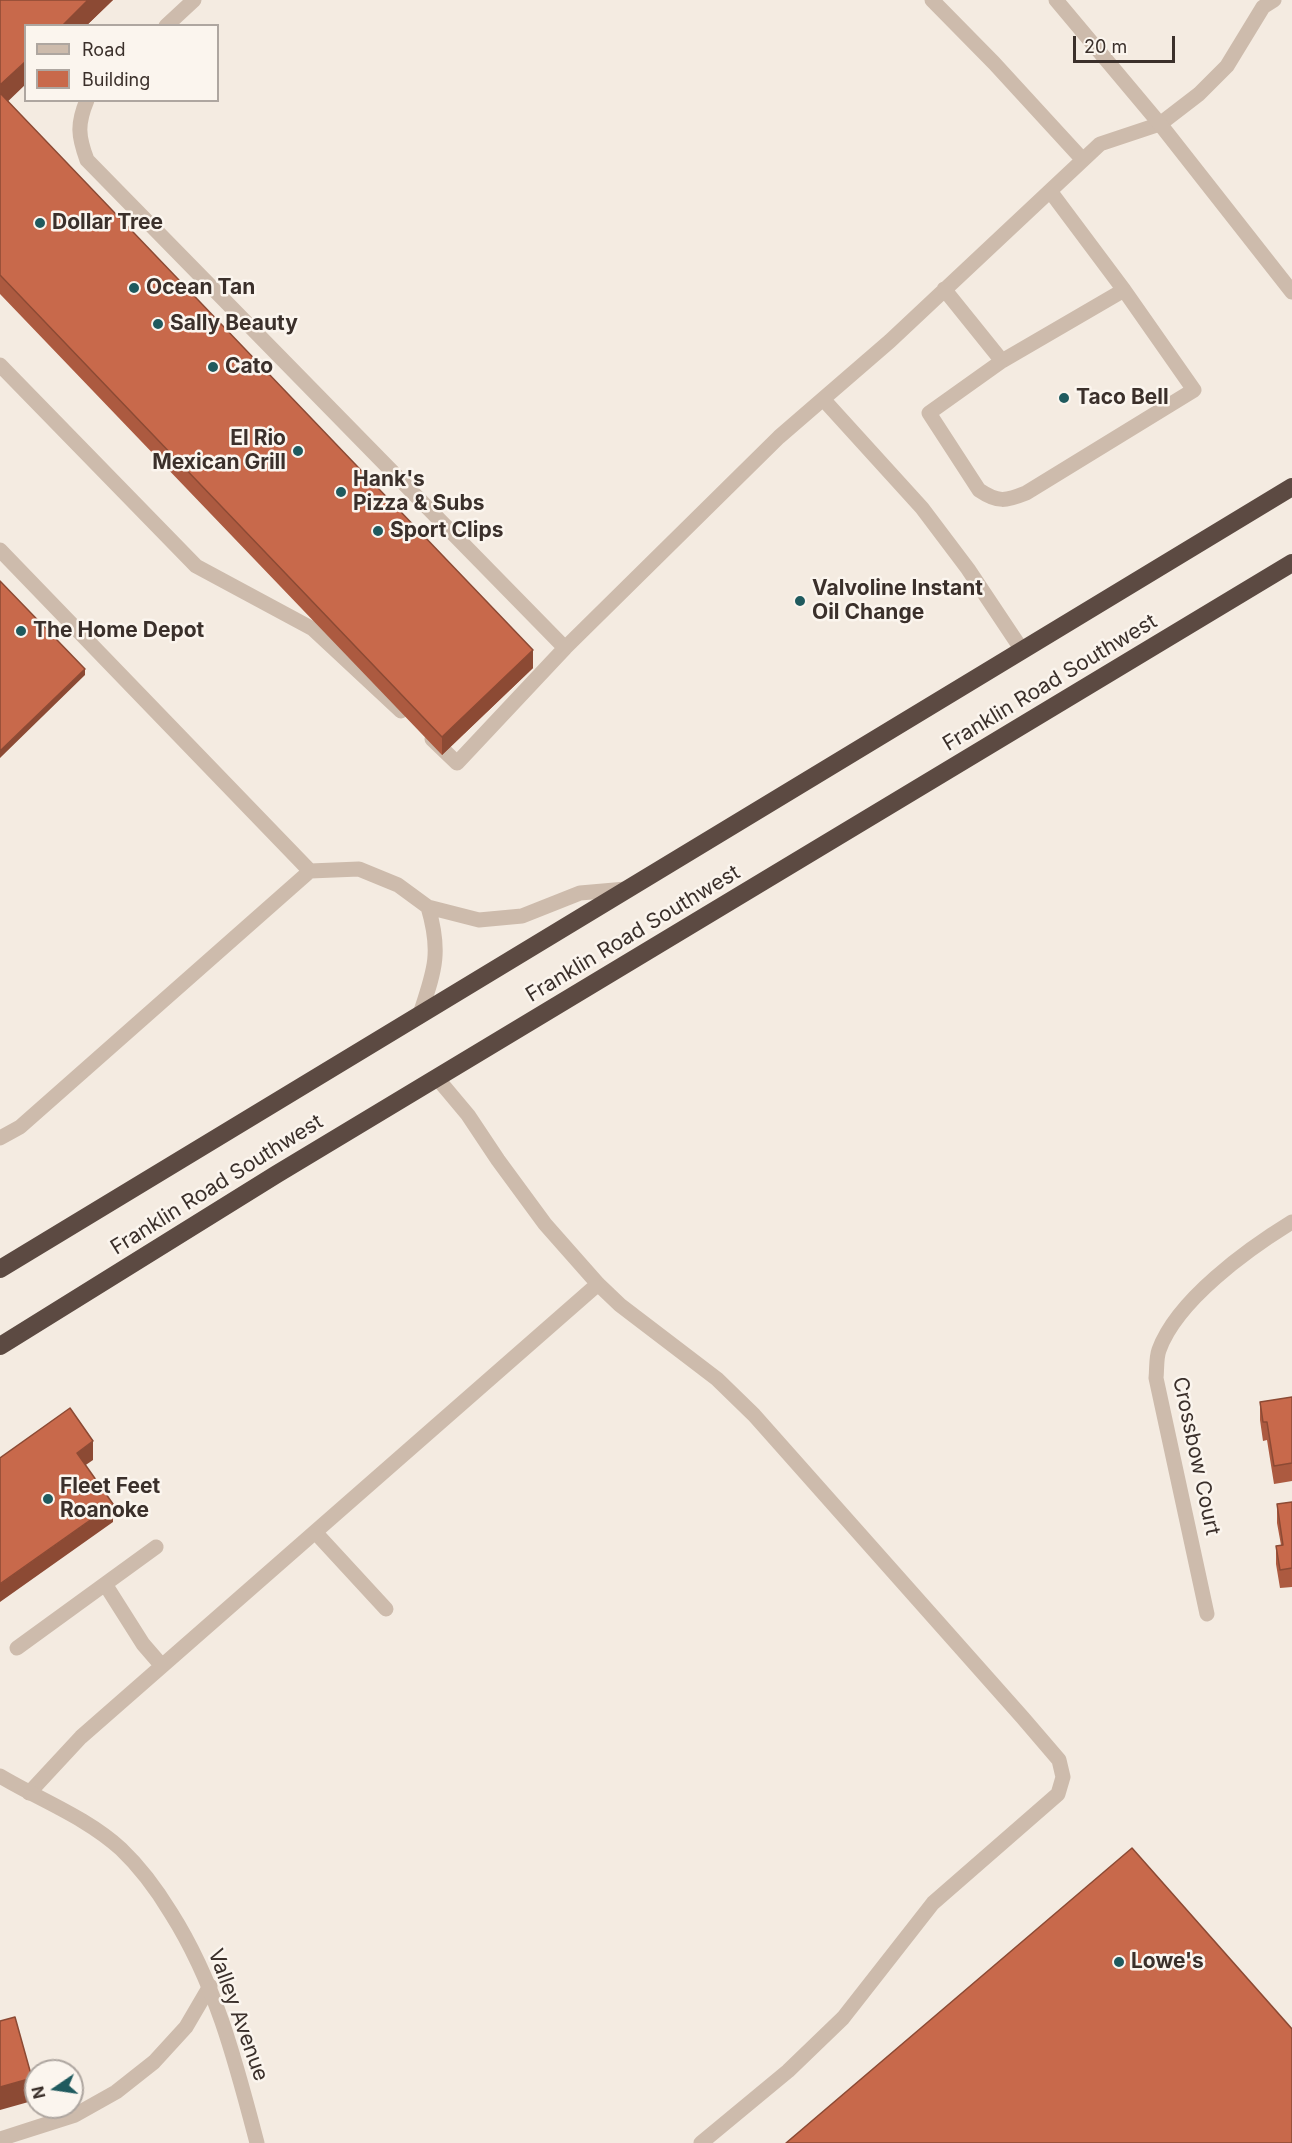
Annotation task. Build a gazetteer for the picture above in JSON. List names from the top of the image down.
{
  "streets": {
    "highway": ["Franklin Road Southwest"],
    "street": ["Crossbow Court", "Valley Avenue"]
  },
  "places": [
    "Dollar Tree",
    "Ocean Tan",
    "Sally Beauty",
    "Cato",
    "Taco Bell",
    "El Rio Mexican Grill",
    "Hank's Pizza & Subs",
    "Sport Clips",
    "Valvoline Instant Oil Change",
    "The Home Depot",
    "Fleet Feet Roanoke",
    "Lowe's"
  ],
  "legend": ["Road", "Building"],
  "scale_bar": "20 m",
  "north": "left"
}
